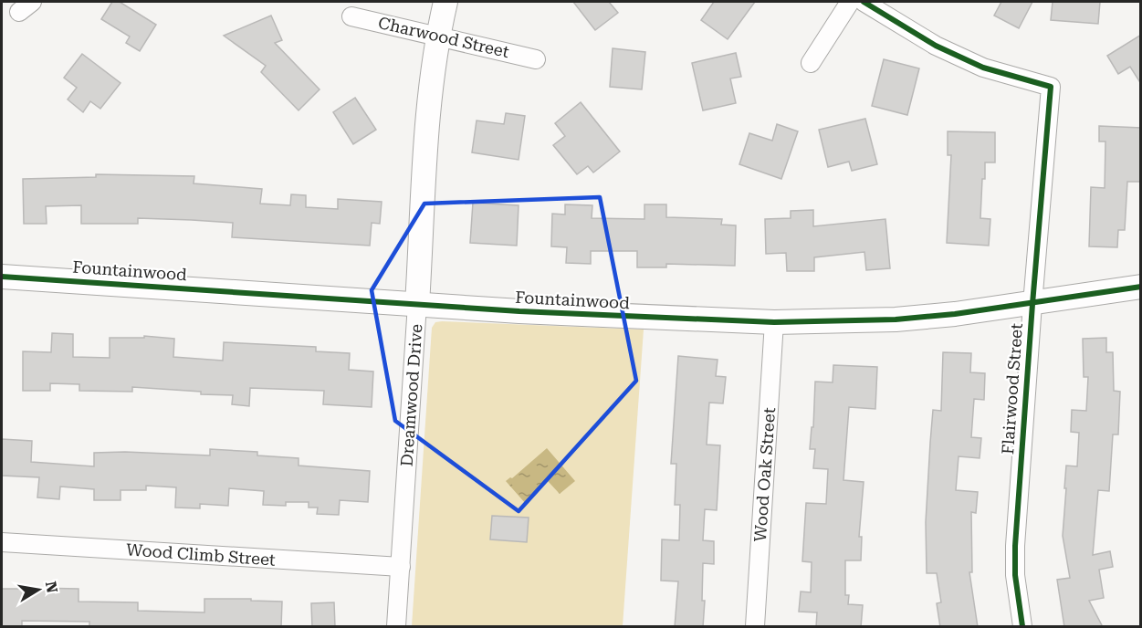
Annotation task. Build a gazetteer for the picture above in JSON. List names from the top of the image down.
{
  "streets": {
    "street": [
      "Charwood Street",
      "Fountainwood",
      "Flairwood Street",
      "Dreamwood Drive",
      "Wood Oak Street",
      "Wood Climb Street"
    ]
  },
  "crossings": [
    ["Charwood Street", "Dreamwood Drive"],
    ["Fountainwood", "Flairwood Street"],
    ["Fountainwood", "Dreamwood Drive"],
    ["Fountainwood", "Wood Oak Street"],
    ["Dreamwood Drive", "Wood Climb Street"]
  ],
  "north": "right"
}
